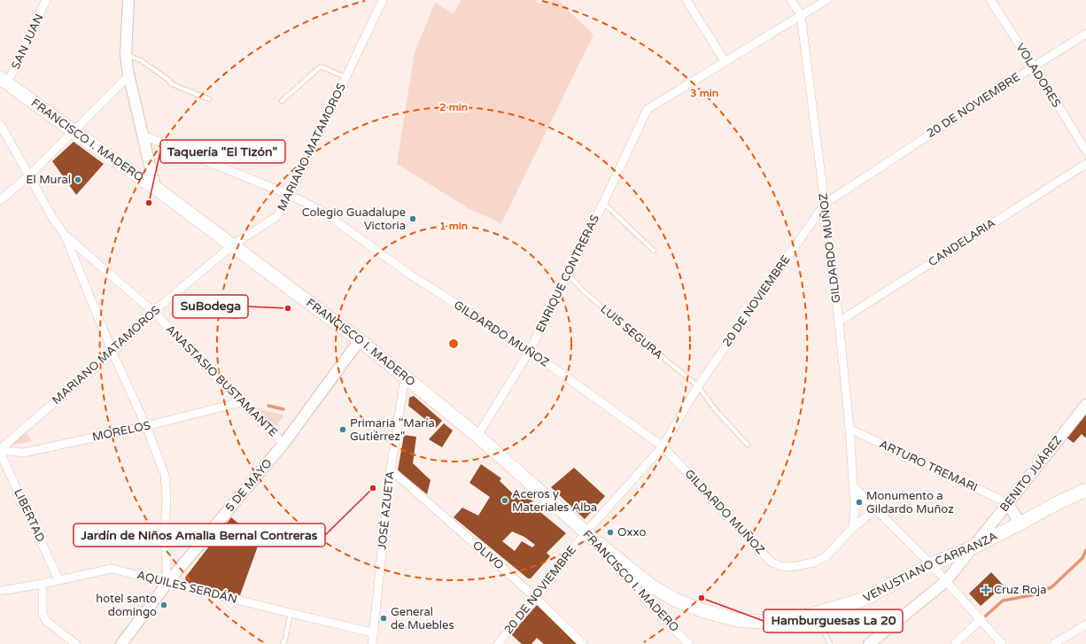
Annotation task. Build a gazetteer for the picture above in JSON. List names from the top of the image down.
{
  "streets": {
    "main road": ["FRANCISCO I. MADERO", "VENUSTIANO CARRANZA"],
    "street": [
      "SAN JUAN",
      "VOLADORES",
      "20 DE NOVIEMBRE",
      "MARIANO MATAMOROS",
      "CANDELARIA",
      "GILDARDO MUÑOZ",
      "ENRIQUE CONTRERAS",
      "ANASTASIO BUSTAMANTE",
      "MORELOS",
      "ARTURO TREMARI",
      "BENITO JUÁREZ",
      "5 DE MAYO",
      "JOSÉ AZUETA",
      "LIBERTAD",
      "OLIVO",
      "AQUILES SERDÁN"
    ],
    "lane": ["LUIS SEGURA"]
  },
  "crossings": [
    ["SAN JUAN", "FRANCISCO I. MADERO"],
    ["VOLADORES", "20 DE NOVIEMBRE"],
    ["20 DE NOVIEMBRE", "FRANCISCO I. MADERO"],
    ["20 DE NOVIEMBRE", "GILDARDO MUÑOZ"],
    ["20 DE NOVIEMBRE", "LUIS SEGURA"],
    ["20 DE NOVIEMBRE", "OLIVO"],
    ["FRANCISCO I. MADERO", "MARIANO MATAMOROS"],
    ["FRANCISCO I. MADERO", "ENRIQUE CONTRERAS"],
    ["FRANCISCO I. MADERO", "5 DE MAYO"],
    ["FRANCISCO I. MADERO", "JOSÉ AZUETA"],
    ["FRANCISCO I. MADERO", "VENUSTIANO CARRANZA"],
    ["MARIANO MATAMOROS", "GILDARDO MUÑOZ"],
    ["MARIANO MATAMOROS", "ANASTASIO BUSTAMANTE"],
    ["MARIANO MATAMOROS", "MORELOS"],
    ["MARIANO MATAMOROS", "LIBERTAD"],
    ["CANDELARIA", "GILDARDO MUÑOZ"],
    ["GILDARDO MUÑOZ", "ENRIQUE CONTRERAS"],
    ["GILDARDO MUÑOZ", "ARTURO TREMARI"],
    ["ENRIQUE CONTRERAS", "LUIS SEGURA"],
    ["ANASTASIO BUSTAMANTE", "MORELOS"],
    ["ANASTASIO BUSTAMANTE", "5 DE MAYO"],
    ["MORELOS", "LIBERTAD"],
    ["ARTURO TREMARI", "BENITO JUÁREZ"],
    ["BENITO JUÁREZ", "VENUSTIANO CARRANZA"],
    ["5 DE MAYO", "AQUILES SERDÁN"],
    ["JOSÉ AZUETA", "OLIVO"],
    ["JOSÉ AZUETA", "AQUILES SERDÁN"],
    ["LIBERTAD", "AQUILES SERDÁN"]
  ],
  "places": {
    "other": [
      "El Mural",
      "Taquería \"El Tizón\"",
      "Colegio Guadalupe Victoria",
      "SuBodega",
      "Primaria \"María Gutiérrez\"",
      "Jardín de Niños Amalia Bernal Contreras",
      "Aceros y Materiales Alba",
      "Monumento a Gildardo Muñoz",
      "Oxxo",
      "Hamburguesas La 20",
      "hotel santo domingo",
      "General de Muebles"
    ],
    "health": ["Cruz Roja"]
  },
  "rings": ["3 min", "2 min", "1 min"]
}
